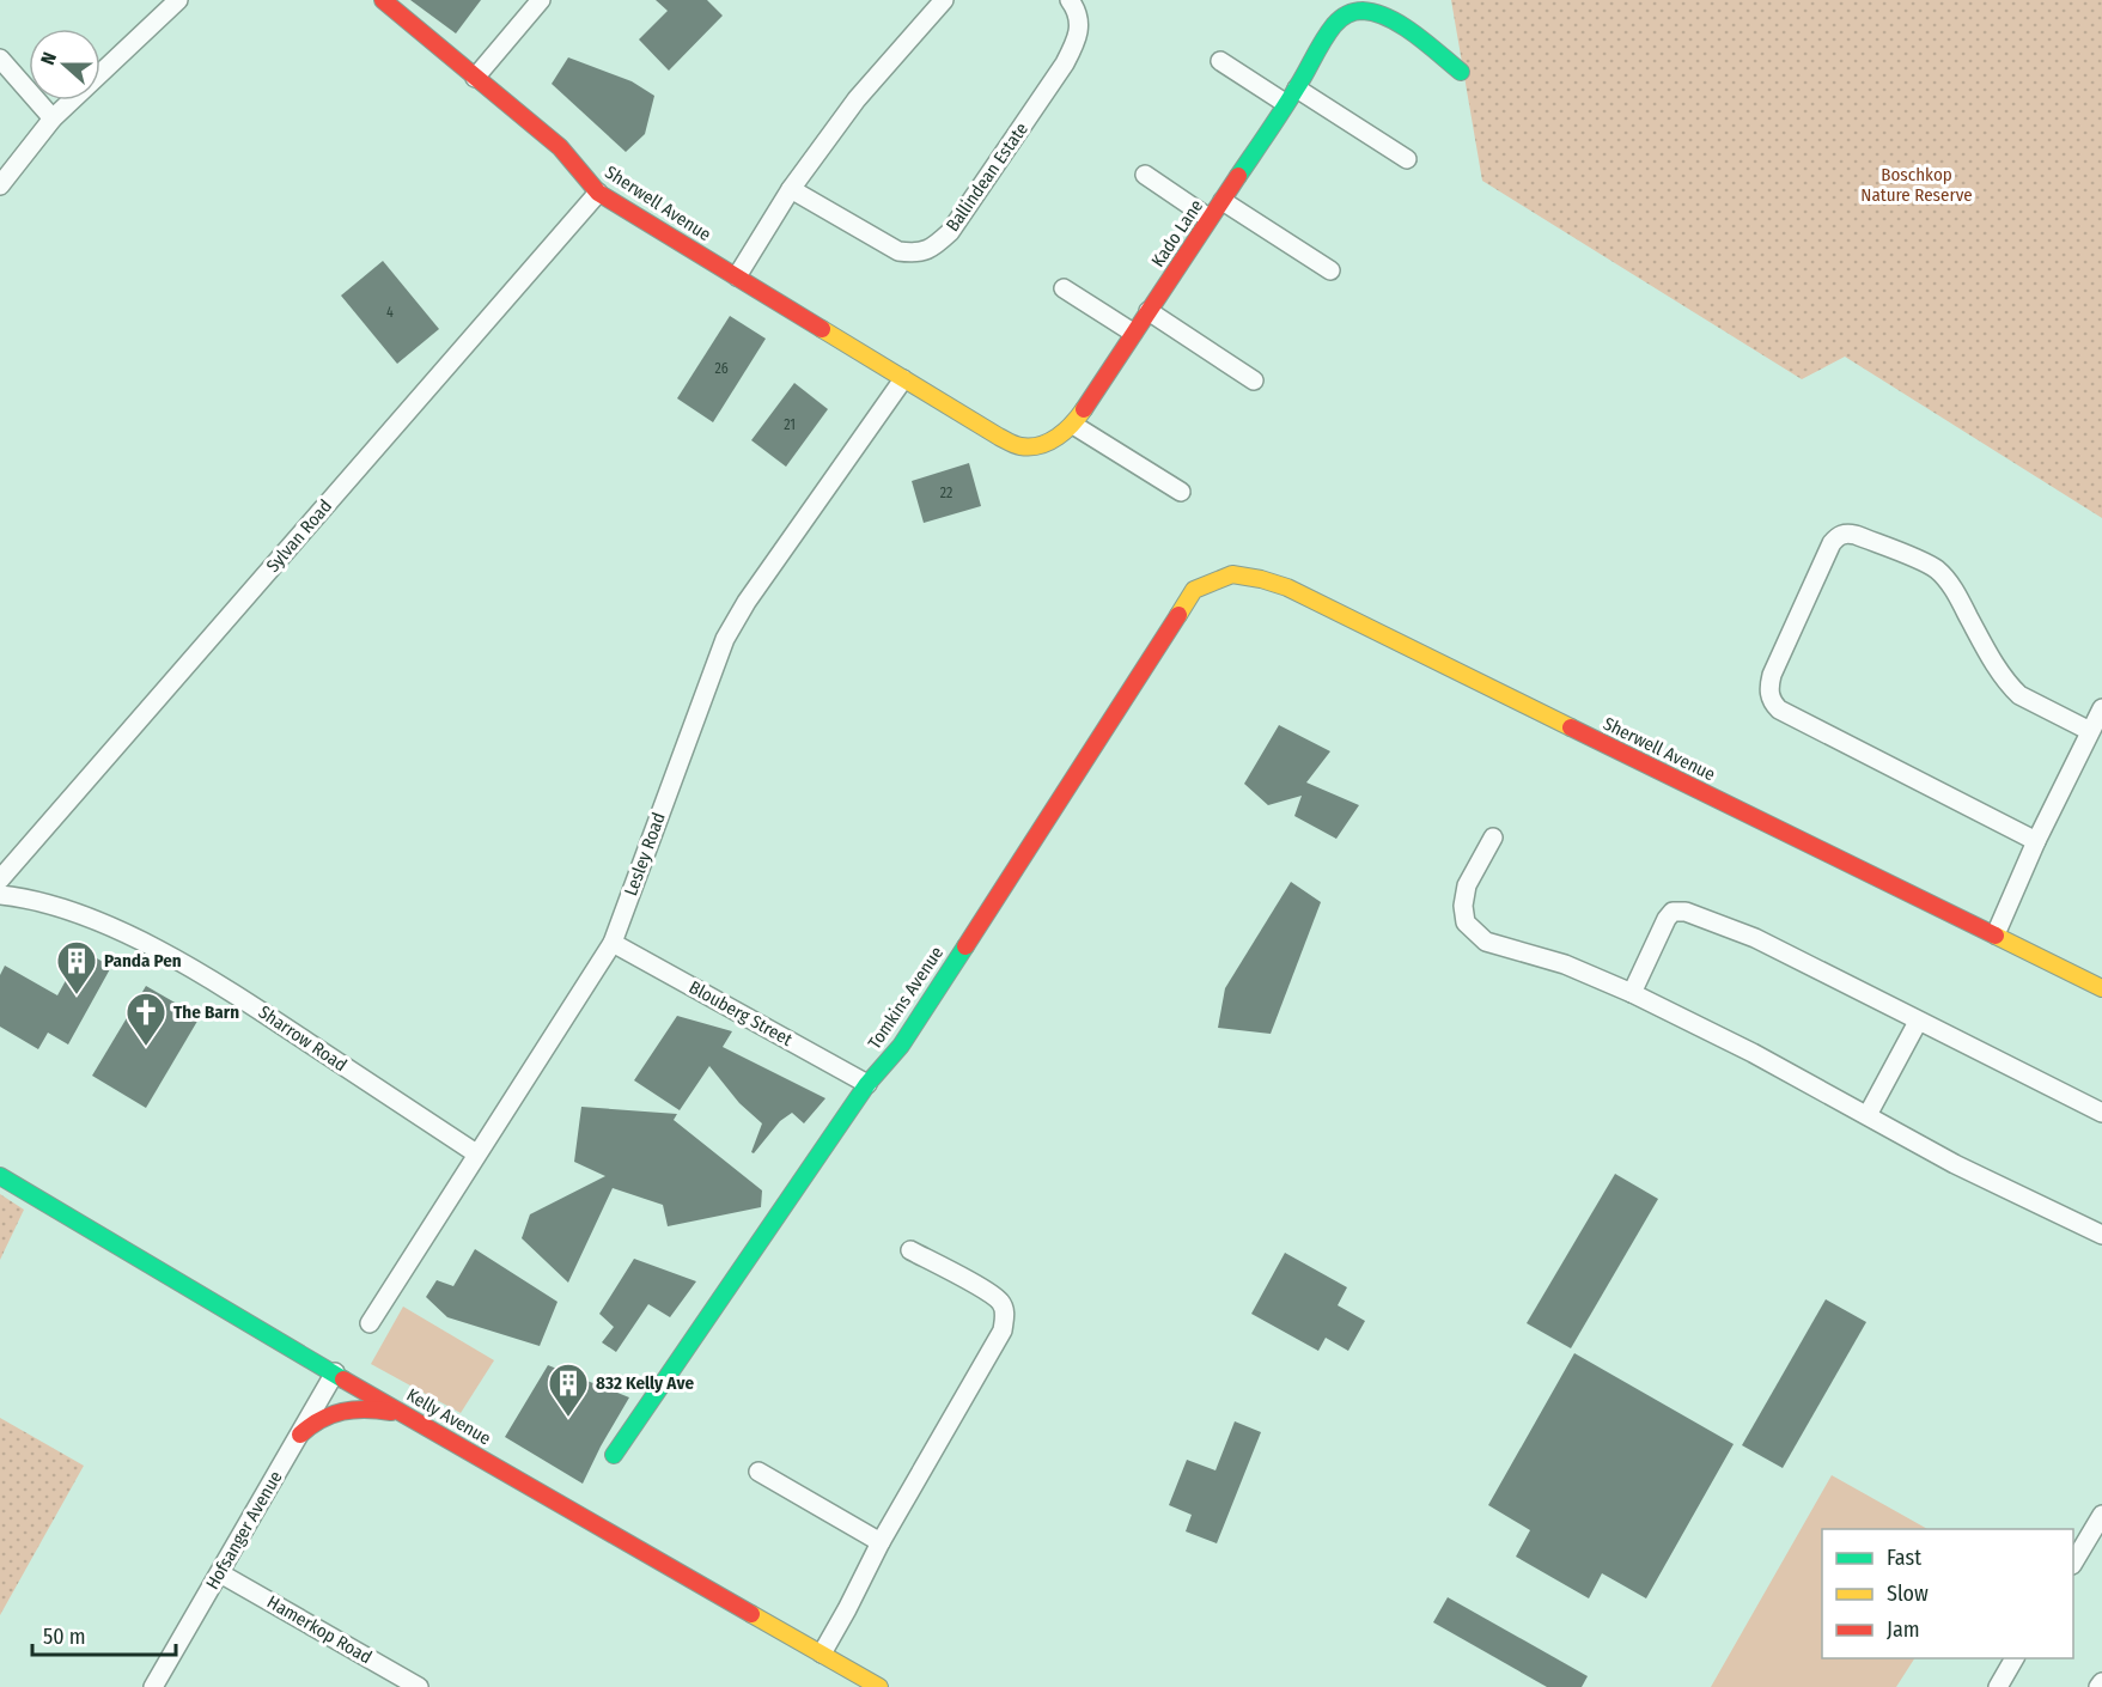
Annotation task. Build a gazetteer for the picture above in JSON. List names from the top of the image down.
{
  "streets": {
    "street": [
      "Ballindean Estate",
      "Sherwell Avenue",
      "Kado Lane",
      "Sylvan Road",
      "Lesley Road",
      "Tomkins Avenue",
      "Blouberg Street",
      "Sharrow Road",
      "Kelly Avenue",
      "Hofsanger Avenue",
      "Hamerkop Road"
    ]
  },
  "crossings": [
    ["Sherwell Avenue", "Kado Lane"],
    ["Sherwell Avenue", "Sylvan Road"],
    ["Sherwell Avenue", "Lesley Road"],
    ["Sherwell Avenue", "Tomkins Avenue"],
    ["Kado Lane", "Lesley Road"],
    ["Lesley Road", "Blouberg Street"],
    ["Lesley Road", "Sharrow Road"],
    ["Tomkins Avenue", "Blouberg Street"],
    ["Kelly Avenue", "Hofsanger Avenue"],
    ["Hofsanger Avenue", "Hamerkop Road"]
  ],
  "parks": ["Boschkop Nature Reserve"],
  "places": {
    "building": ["Panda Pen", "832 Kelly Ave"],
    "church": ["The Barn"]
  },
  "house_numbers": [
    "4",
    "26",
    "21",
    "22"
  ],
  "legend": ["Fast", "Slow", "Jam"],
  "scale_bar": "50 m",
  "north": "left"
}
